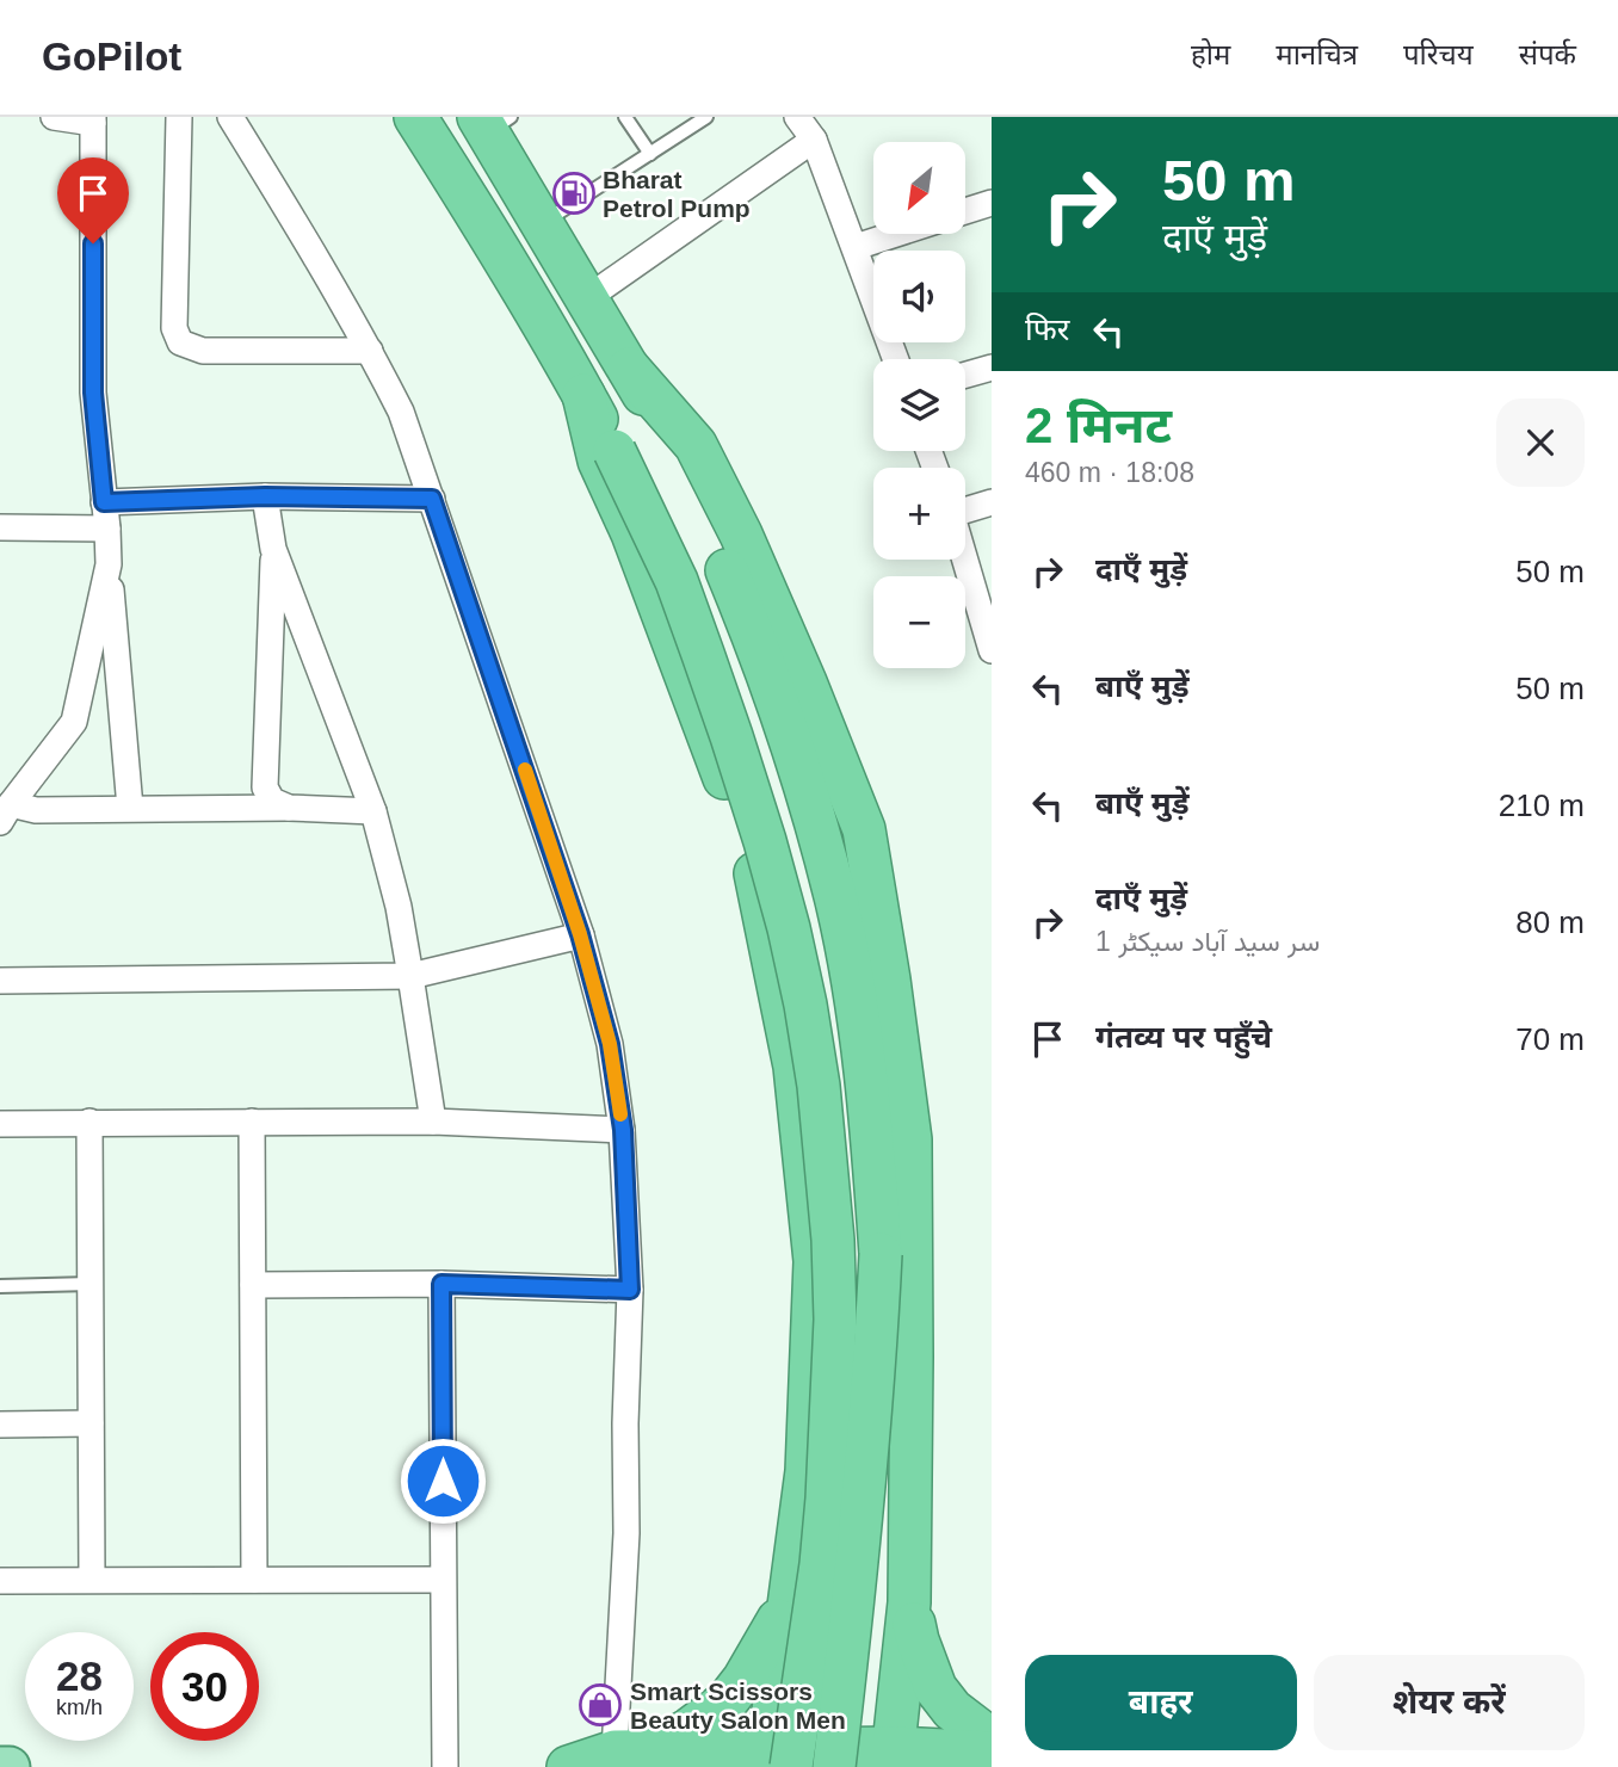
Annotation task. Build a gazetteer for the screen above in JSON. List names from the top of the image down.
{
  "places": {
    "fuel station": ["Bharat Petrol Pump"],
    "shop": ["Smart Scissors Beauty Salon Men"]
  },
  "north": "bottom left",
  "page": {
    "header": "GoPilot",
    "nav": [
      "होम",
      "मानचित्र",
      "परिचय",
      "संपर्क"
    ],
    "turn": ["50 m", "दाएँ मुड़ें"],
    "map_buttons": ["+", "−"],
    "then": "फिर",
    "heading": ["2 मिनट", "460 m · 18:08"],
    "list": [
      {
        "name": "दाएँ मुड़ें",
        "value": "50 m"
      },
      {
        "name": "बाएँ मुड़ें",
        "value": "50 m"
      },
      {
        "name": "बाएँ मुड़ें",
        "value": "210 m"
      },
      {
        "name": "दाएँ मुड़ें",
        "note": "سر سید آباد سیکٹر 1",
        "value": "80 m"
      },
      {
        "name": "गंतव्य पर पहुँचे",
        "value": "70 m"
      }
    ],
    "speed": "28 km/h",
    "limit": "30",
    "buttons": ["बाहर", "शेयर करें"]
  }
}
